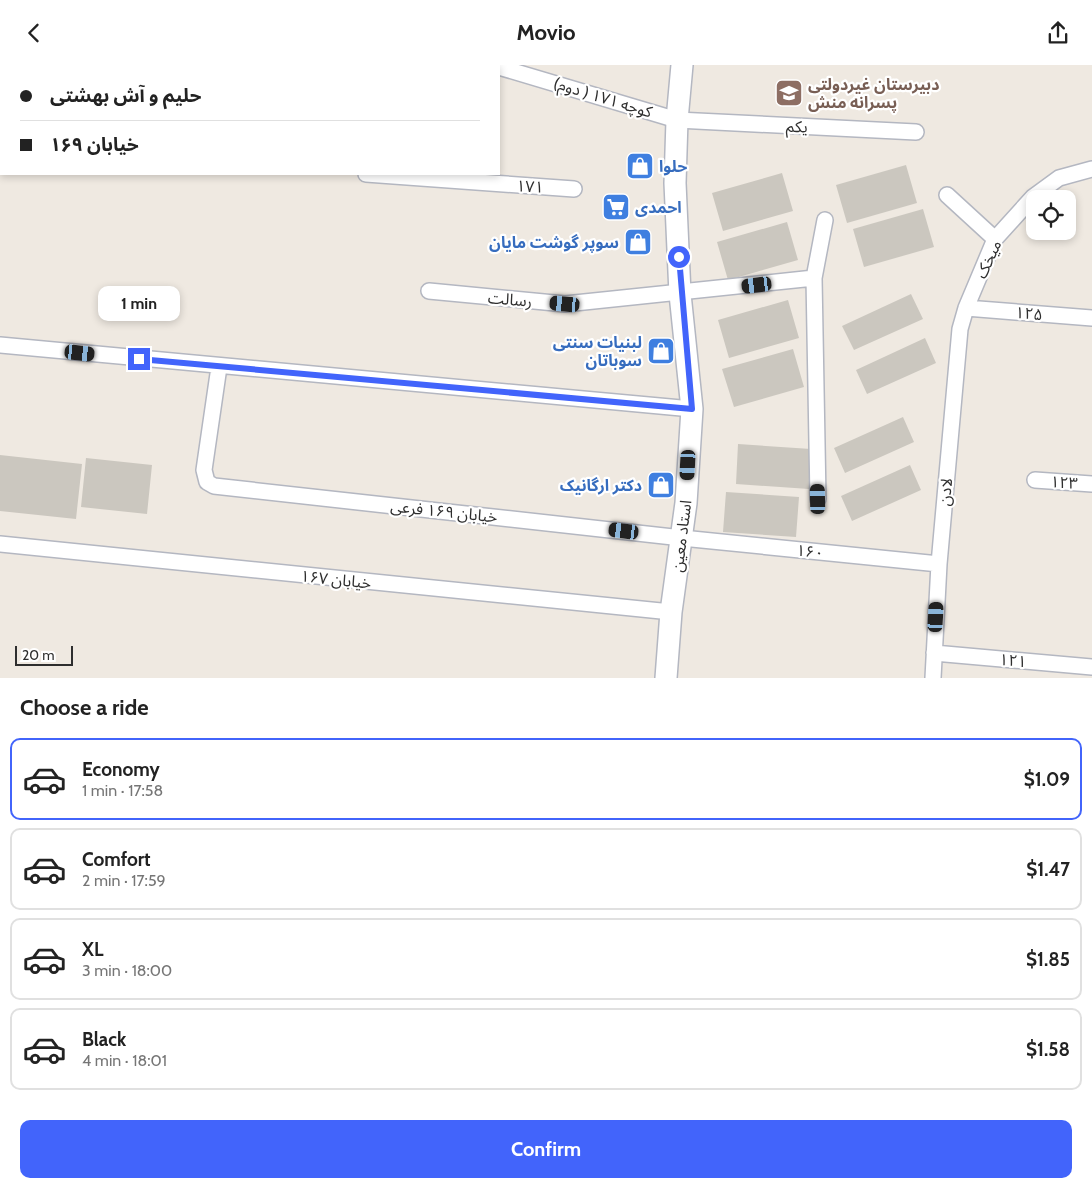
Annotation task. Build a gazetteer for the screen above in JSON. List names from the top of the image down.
{
  "streets": {
    "main road": ["استاد معین"],
    "street": [
      "کوچه ۱۷۱ ( دوم)",
      "یکم",
      "۱۷۱",
      "میخک",
      "رسالت",
      "۱۲۵",
      "۱۲۳",
      "لادن",
      "خیابان ۱۶۹ فرعی",
      "۱۶۰",
      "خیابان ۱۶۷",
      "۱۲۱"
    ]
  },
  "crossings": [
    ["کوچه ۱۷۱ ( دوم)", "یکم"],
    ["کوچه ۱۷۱ ( دوم)", "استاد معین"],
    ["یکم", "استاد معین"],
    ["میخک", "۱۲۵"],
    ["میخک", "لادن"],
    ["رسالت", "استاد معین"],
    ["۱۲۵", "لادن"],
    ["لادن", "۱۶۰"],
    ["لادن", "۱۲۱"],
    ["خیابان ۱۶۹ فرعی", "استاد معین"],
    ["خیابان ۱۶۹ فرعی", "۱۶۰"],
    ["استاد معین", "۱۶۰"],
    ["استاد معین", "خیابان ۱۶۷"]
  ],
  "places": {
    "school or university": ["دبیرستان غیردولتی پسرانه منش"],
    "shop": [
      "حلوا",
      "سوپر گوشت مایان",
      "لبنیات سنتی سوباتان",
      "دکتر ارگانیک"
    ],
    "supermarket": ["احمدی"]
  },
  "scale_bar": "20 m",
  "page": {
    "header": "Movio",
    "banner": ["حلیم و آش بهشتی", "خیابان ۱۶۹"],
    "bubble": "1 min",
    "scale": "20 m",
    "heading": "Choose a ride",
    "list": [
      {
        "name": "Economy",
        "note": "1 min · 17:58",
        "value": "$1.09"
      },
      {
        "name": "Comfort",
        "note": "2 min · 17:59",
        "value": "$1.47"
      },
      {
        "name": "XL",
        "note": "3 min · 18:00",
        "value": "$1.85"
      },
      {
        "name": "Black",
        "note": "4 min · 18:01",
        "value": "$1.58"
      }
    ],
    "buttons": "Confirm"
  }
}
